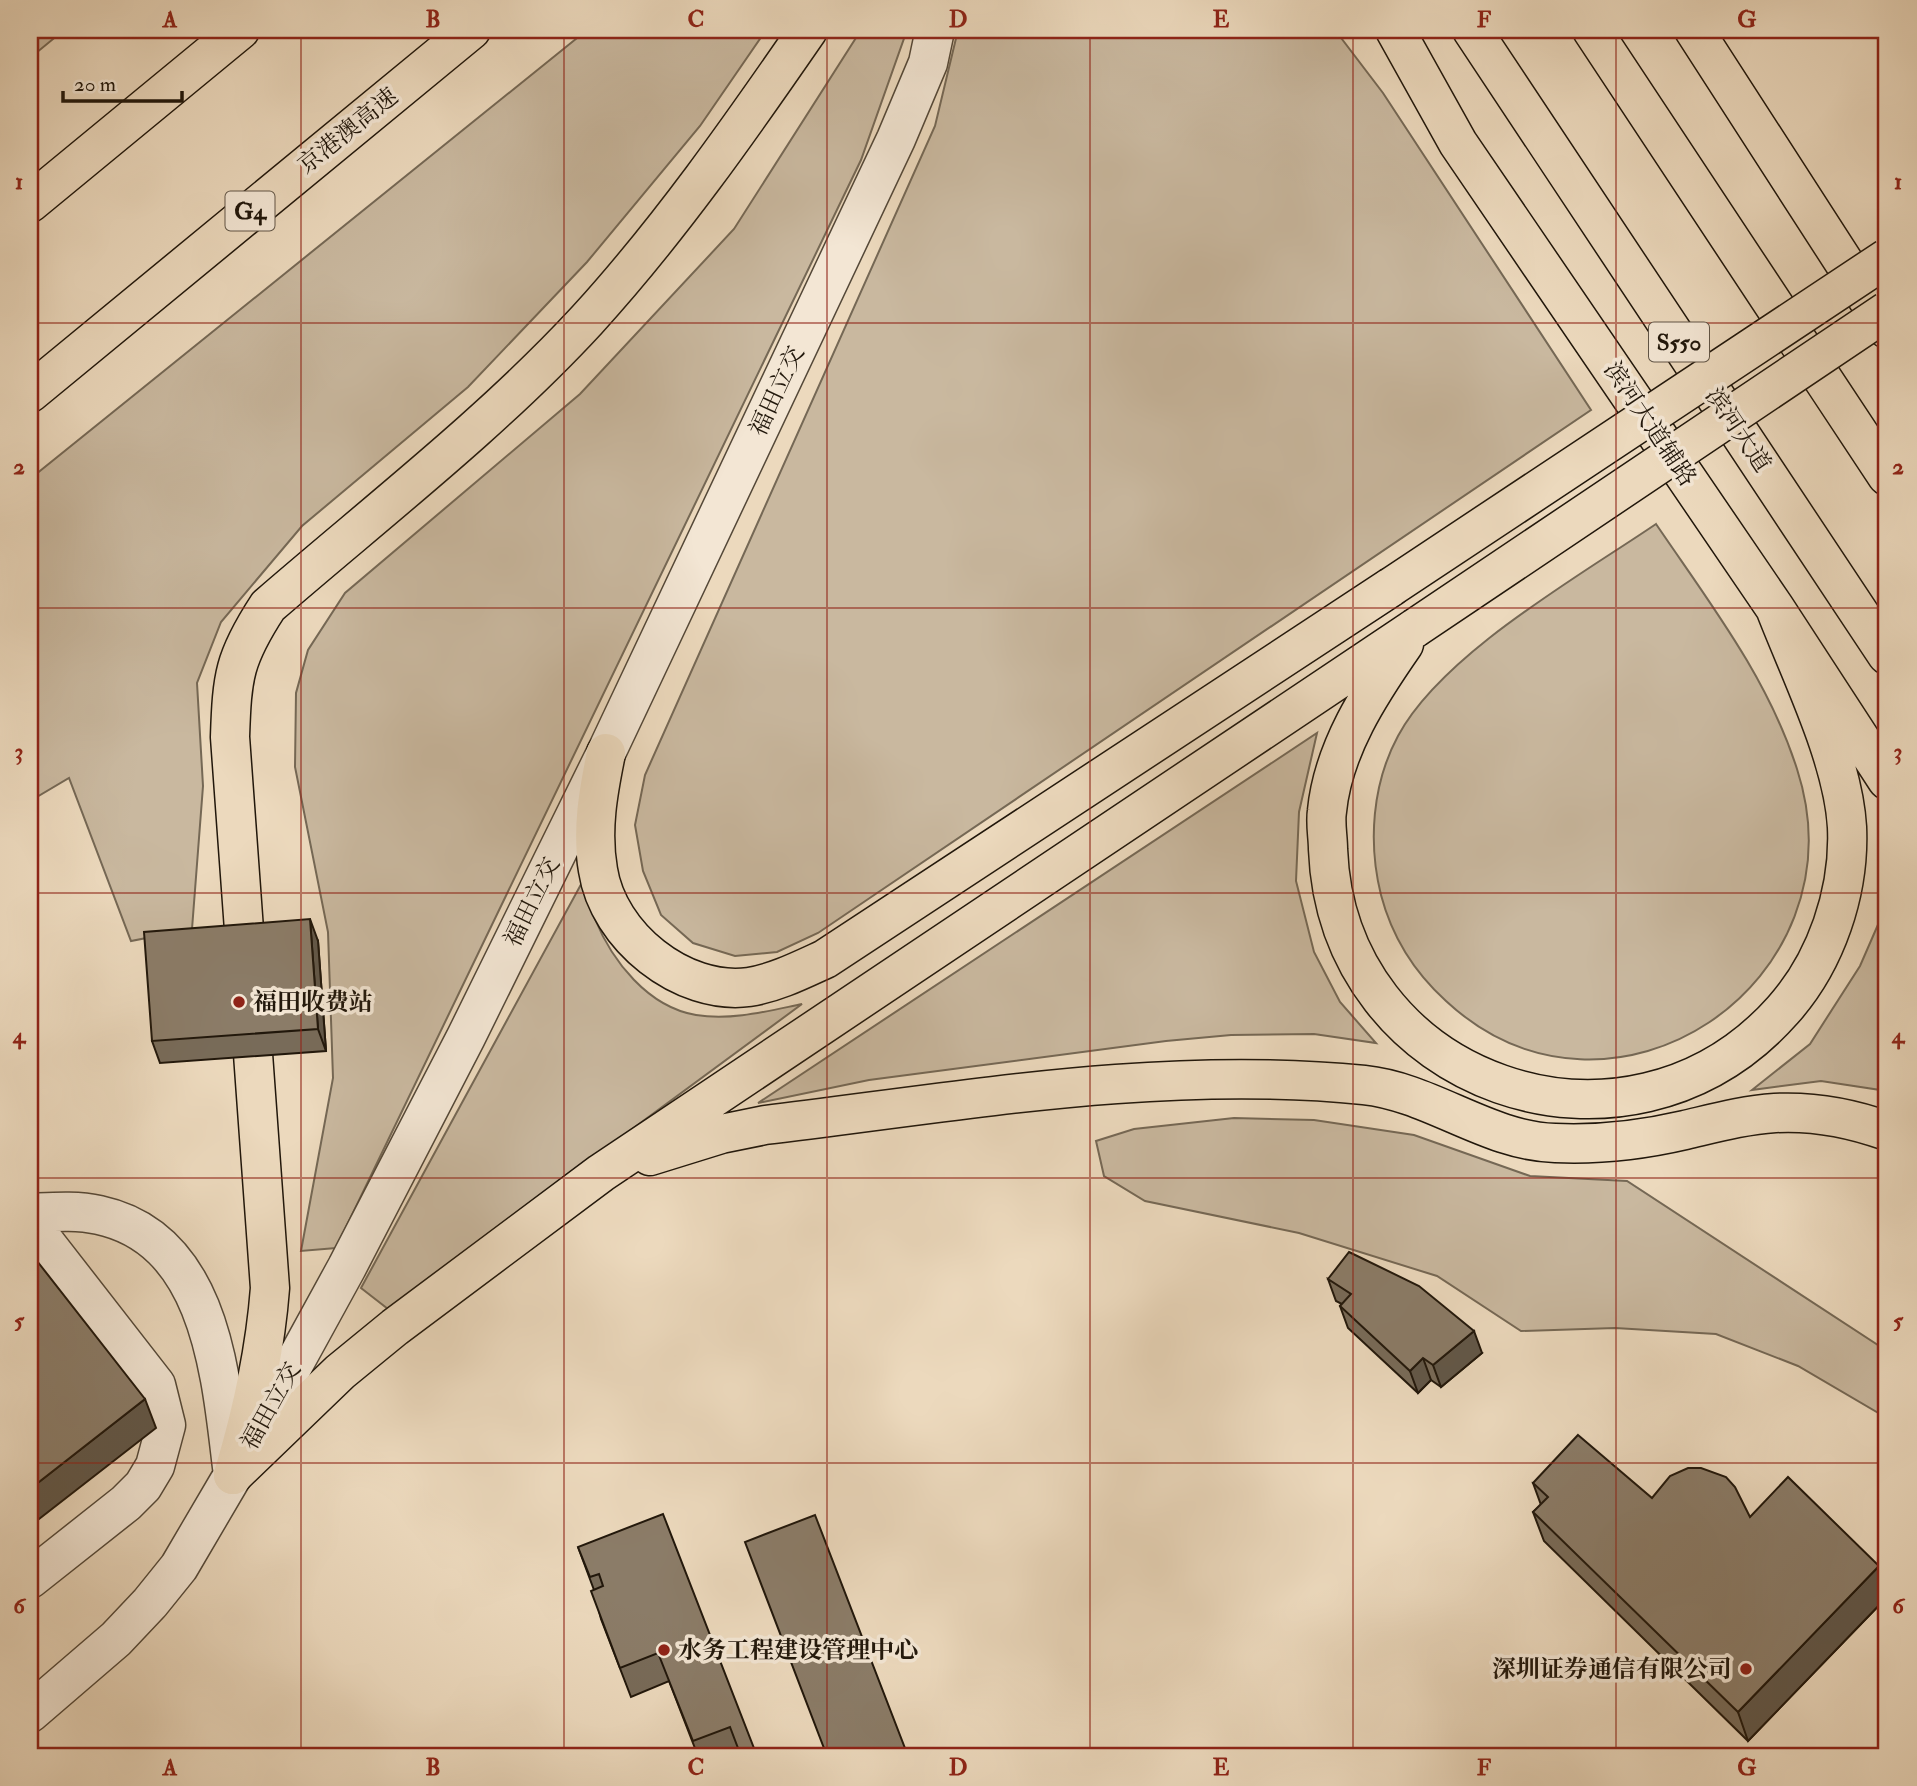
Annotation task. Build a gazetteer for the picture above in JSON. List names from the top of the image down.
{
  "streets": {
    "main road": [
      "京港澳高速",
      "G4",
      "S550",
      "滨河大道辅路",
      "滨河大道"
    ],
    "street": ["福田立交"]
  },
  "places": ["福田收费站", "水务工程建设管理中心", "深圳证券通信有限公司"],
  "scale_bar": "20 m",
  "grid": {
    "columns": [
      "A",
      "B",
      "C",
      "D",
      "E",
      "F",
      "G"
    ],
    "rows": [
      "1",
      "2",
      "3",
      "4",
      "5",
      "6"
    ]
  }
}
